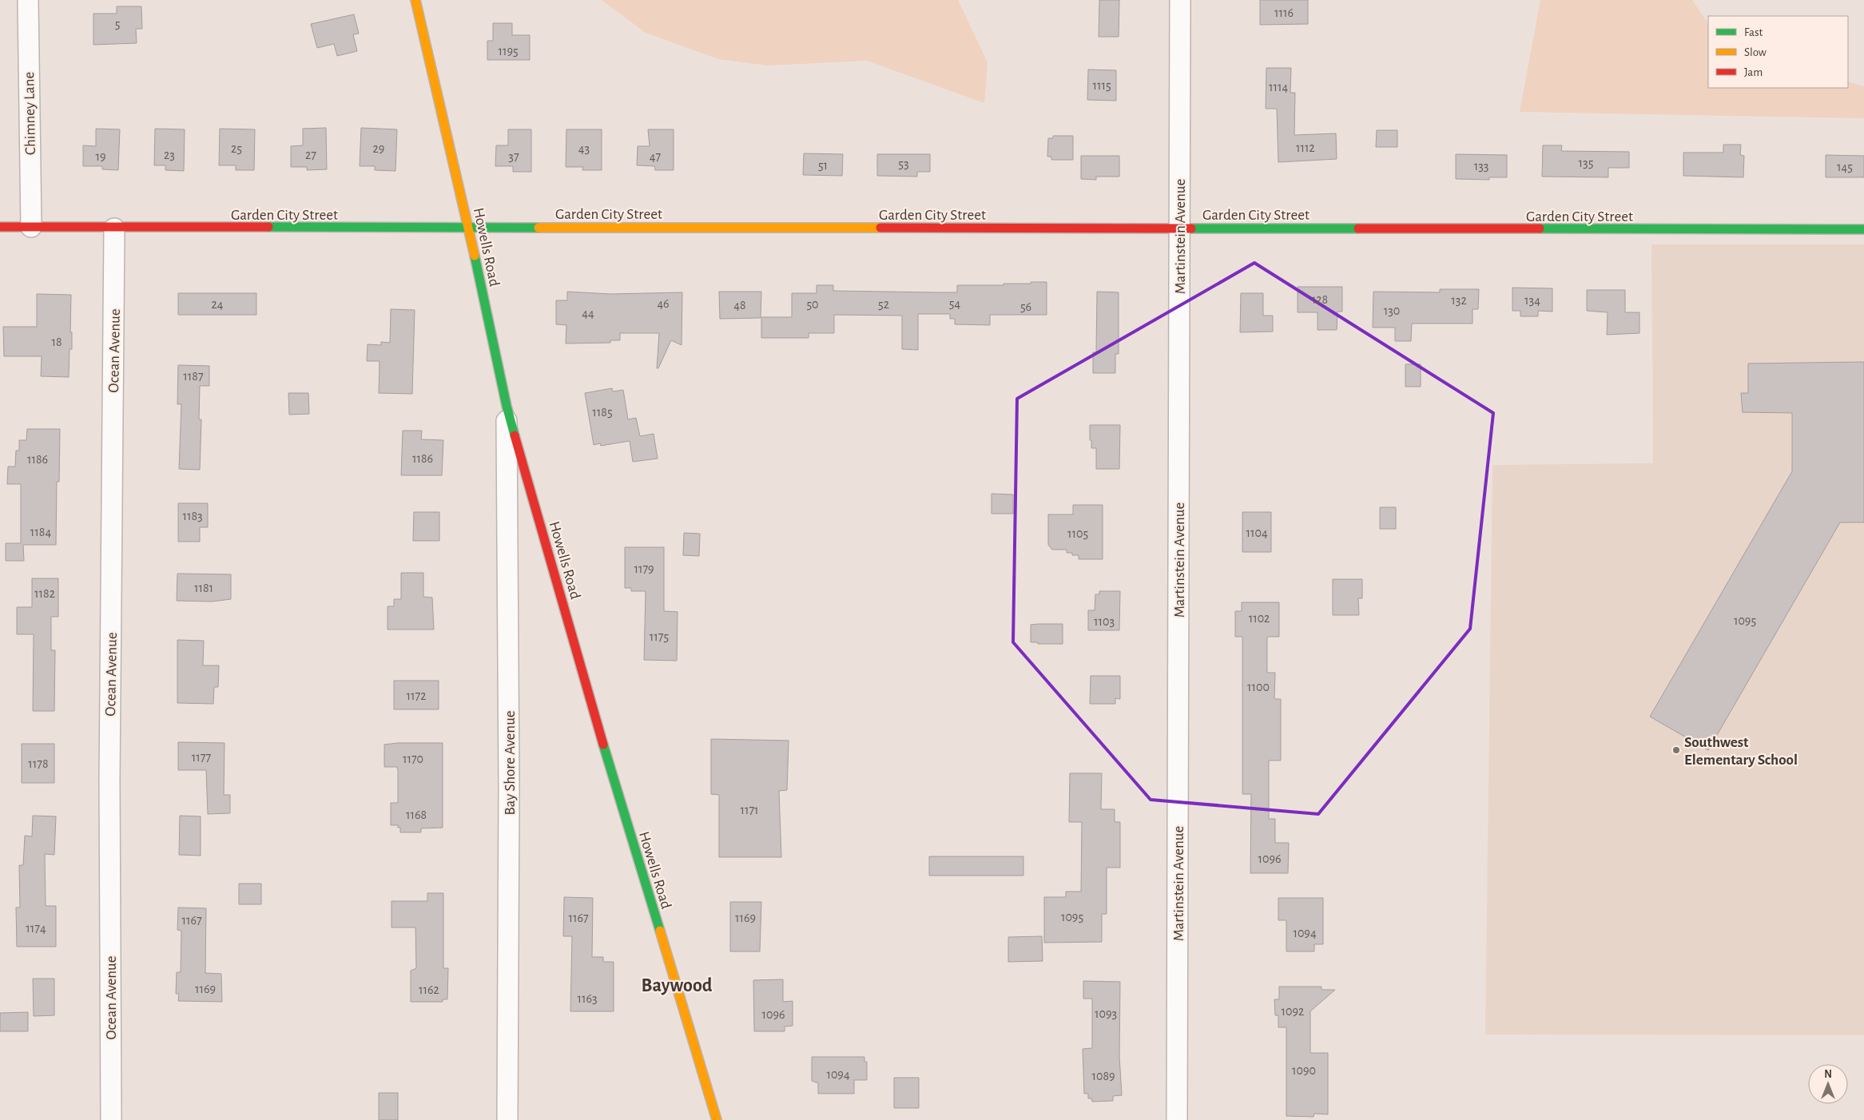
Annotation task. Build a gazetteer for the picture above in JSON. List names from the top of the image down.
{
  "streets": {
    "street": [
      "Chimney Lane",
      "Garden City Street",
      "Martinstein Avenue",
      "Howells Road",
      "Ocean Avenue",
      "Bay Shore Avenue"
    ]
  },
  "crossings": [
    ["Chimney Lane", "Garden City Street"],
    ["Garden City Street", "Martinstein Avenue"],
    ["Garden City Street", "Howells Road"],
    ["Garden City Street", "Ocean Avenue"],
    ["Howells Road", "Bay Shore Avenue"]
  ],
  "districts": ["Baywood"],
  "places": ["Southwest Elementary School"],
  "house_numbers": [
    "1116",
    "5",
    "1195",
    "1115",
    "1114",
    "1112",
    "25",
    "29",
    "43",
    "23",
    "27",
    "19",
    "37",
    "47",
    "135",
    "53",
    "51",
    "133",
    "145",
    "128",
    "132",
    "134",
    "46",
    "54",
    "24",
    "50",
    "52",
    "48",
    "56",
    "130",
    "44",
    "18",
    "1187",
    "1185",
    "1186",
    "1186",
    "1183",
    "1184",
    "1104",
    "1105",
    "1179",
    "1181",
    "1182",
    "1102",
    "1095",
    "1103",
    "1175",
    "1100",
    "1172",
    "1177",
    "1170",
    "1178",
    "1171",
    "1168",
    "1096",
    "1095",
    "1167",
    "1169",
    "1167",
    "1174",
    "1094",
    "1169",
    "1162",
    "1163",
    "1092",
    "1093",
    "1096",
    "1090",
    "1094",
    "1089"
  ],
  "legend": ["Fast", "Slow", "Jam"],
  "north": "top"
}
